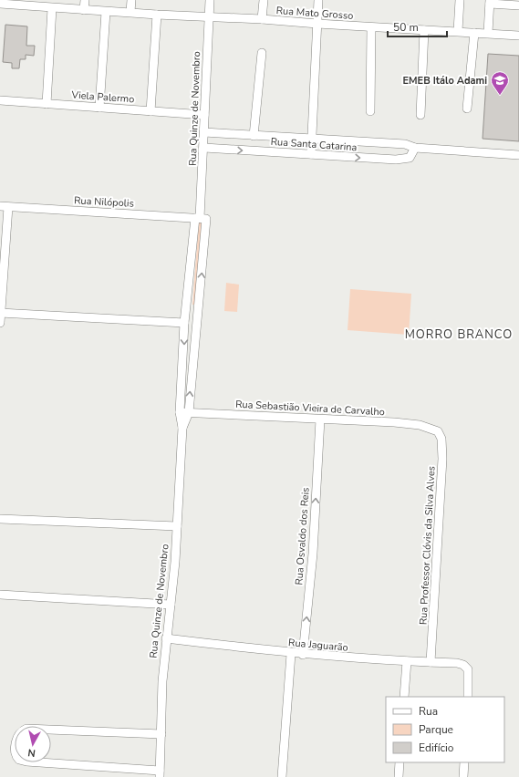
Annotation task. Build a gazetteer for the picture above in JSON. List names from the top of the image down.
{
  "streets": {
    "street": [
      "Rua Mato Grosso",
      "Viela Palermo",
      "Rua Quinze de Novembro",
      "Rua Santa Catarina",
      "Rua Nilópolis",
      "Rua Sebastião Vieira de Carvalho",
      "Rua Osvaldo dos Reis",
      "Rua Professor Clóvis da Silva Alves",
      "Rua Jaguarão"
    ]
  },
  "crossings": [
    ["Rua Mato Grosso", "Rua Quinze de Novembro"],
    ["Viela Palermo", "Rua Quinze de Novembro"],
    ["Rua Quinze de Novembro", "Rua Santa Catarina"],
    ["Rua Quinze de Novembro", "Rua Nilópolis"],
    ["Rua Quinze de Novembro", "Rua Sebastião Vieira de Carvalho"],
    ["Rua Quinze de Novembro", "Rua Jaguarão"],
    ["Rua Sebastião Vieira de Carvalho", "Rua Osvaldo dos Reis"],
    ["Rua Sebastião Vieira de Carvalho", "Rua Professor Clóvis da Silva Alves"],
    ["Rua Osvaldo dos Reis", "Rua Jaguarão"],
    ["Rua Professor Clóvis da Silva Alves", "Rua Jaguarão"]
  ],
  "one_way": ["Rua Osvaldo dos Reis"],
  "districts": ["MORRO BRANCO"],
  "places": {
    "school or university": ["EMEB Itálo Adami"]
  },
  "legend": ["Rua", "Parque", "Edifício"],
  "scale_bar": "50 m",
  "north": "bottom"
}
